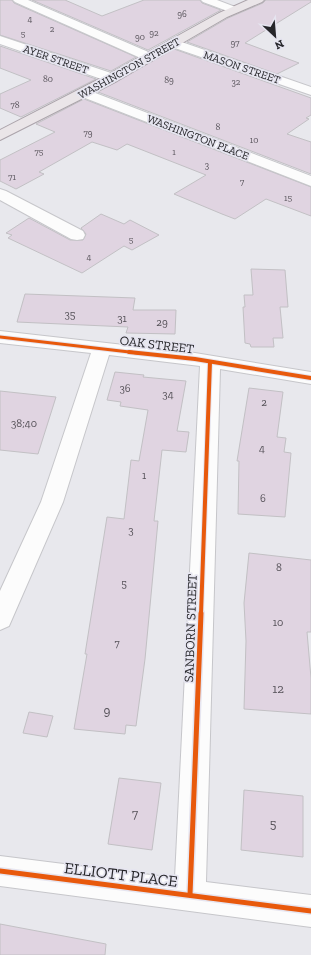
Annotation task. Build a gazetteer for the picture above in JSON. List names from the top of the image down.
{
  "streets": {
    "main road": ["WASHINGTON STREET"],
    "street": [
      "AYER STREET",
      "MASON STREET",
      "WASHINGTON PLACE",
      "OAK STREET",
      "SANBORN STREET",
      "ELLIOTT PLACE"
    ]
  },
  "crossings": [
    ["AYER STREET", "WASHINGTON STREET"],
    ["MASON STREET", "WASHINGTON STREET"],
    ["WASHINGTON STREET", "WASHINGTON PLACE"],
    ["OAK STREET", "SANBORN STREET"],
    ["SANBORN STREET", "ELLIOTT PLACE"]
  ],
  "house_numbers": [
    "96",
    "4",
    "2",
    "92",
    "5",
    "90",
    "97",
    "80",
    "89",
    "32",
    "78",
    "8",
    "79",
    "10",
    "75",
    "1",
    "3",
    "71",
    "7",
    "15",
    "5",
    "4",
    "35",
    "31",
    "29",
    "36",
    "34",
    "2",
    "38;40",
    "4",
    "1",
    "6",
    "3",
    "8",
    "5",
    "10",
    "7",
    "12",
    "9",
    "7",
    "5"
  ],
  "north": "bottom right"
}
